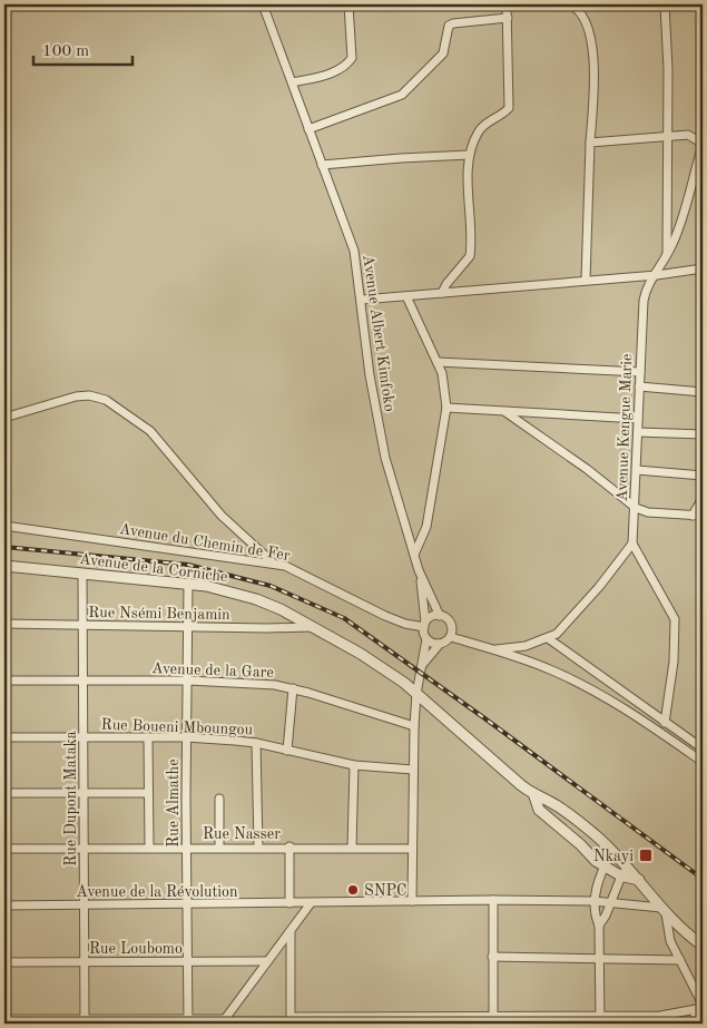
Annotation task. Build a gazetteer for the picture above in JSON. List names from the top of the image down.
{
  "streets": {
    "street": [
      "Avenue Albert Kimfoko",
      "Avenue Kengue Marie",
      "Avenue du Chemin de Fer",
      "Avenue de la Corniche",
      "Rue Nsémi Benjamin",
      "Avenue de la Gare",
      "Rue Boueni Mboungou",
      "Rue Dupont Mataka",
      "Rue Almathe",
      "Rue Nasser",
      "Avenue de la Révolution",
      "Rue Loubomo"
    ]
  },
  "crossings": [
    ["Avenue Albert Kimfoko", "Avenue du Chemin de Fer"],
    ["Avenue de la Corniche", "Rue Nsémi Benjamin"],
    ["Avenue de la Corniche", "Rue Dupont Mataka"],
    ["Avenue de la Corniche", "Rue Almathe"],
    ["Avenue de la Corniche", "Avenue de la Révolution"],
    ["Rue Nsémi Benjamin", "Rue Dupont Mataka"],
    ["Rue Nsémi Benjamin", "Rue Almathe"],
    ["Avenue de la Gare", "Rue Dupont Mataka"],
    ["Avenue de la Gare", "Rue Almathe"],
    ["Rue Boueni Mboungou", "Rue Dupont Mataka"],
    ["Rue Boueni Mboungou", "Rue Almathe"],
    ["Rue Dupont Mataka", "Rue Nasser"],
    ["Rue Dupont Mataka", "Avenue de la Révolution"],
    ["Rue Dupont Mataka", "Rue Loubomo"],
    ["Rue Almathe", "Rue Nasser"],
    ["Rue Almathe", "Avenue de la Révolution"],
    ["Rue Almathe", "Rue Loubomo"]
  ],
  "places": {
    "transit": ["Nkayi"],
    "other": ["SNPC"]
  },
  "scale_bar": "100 m"
}
